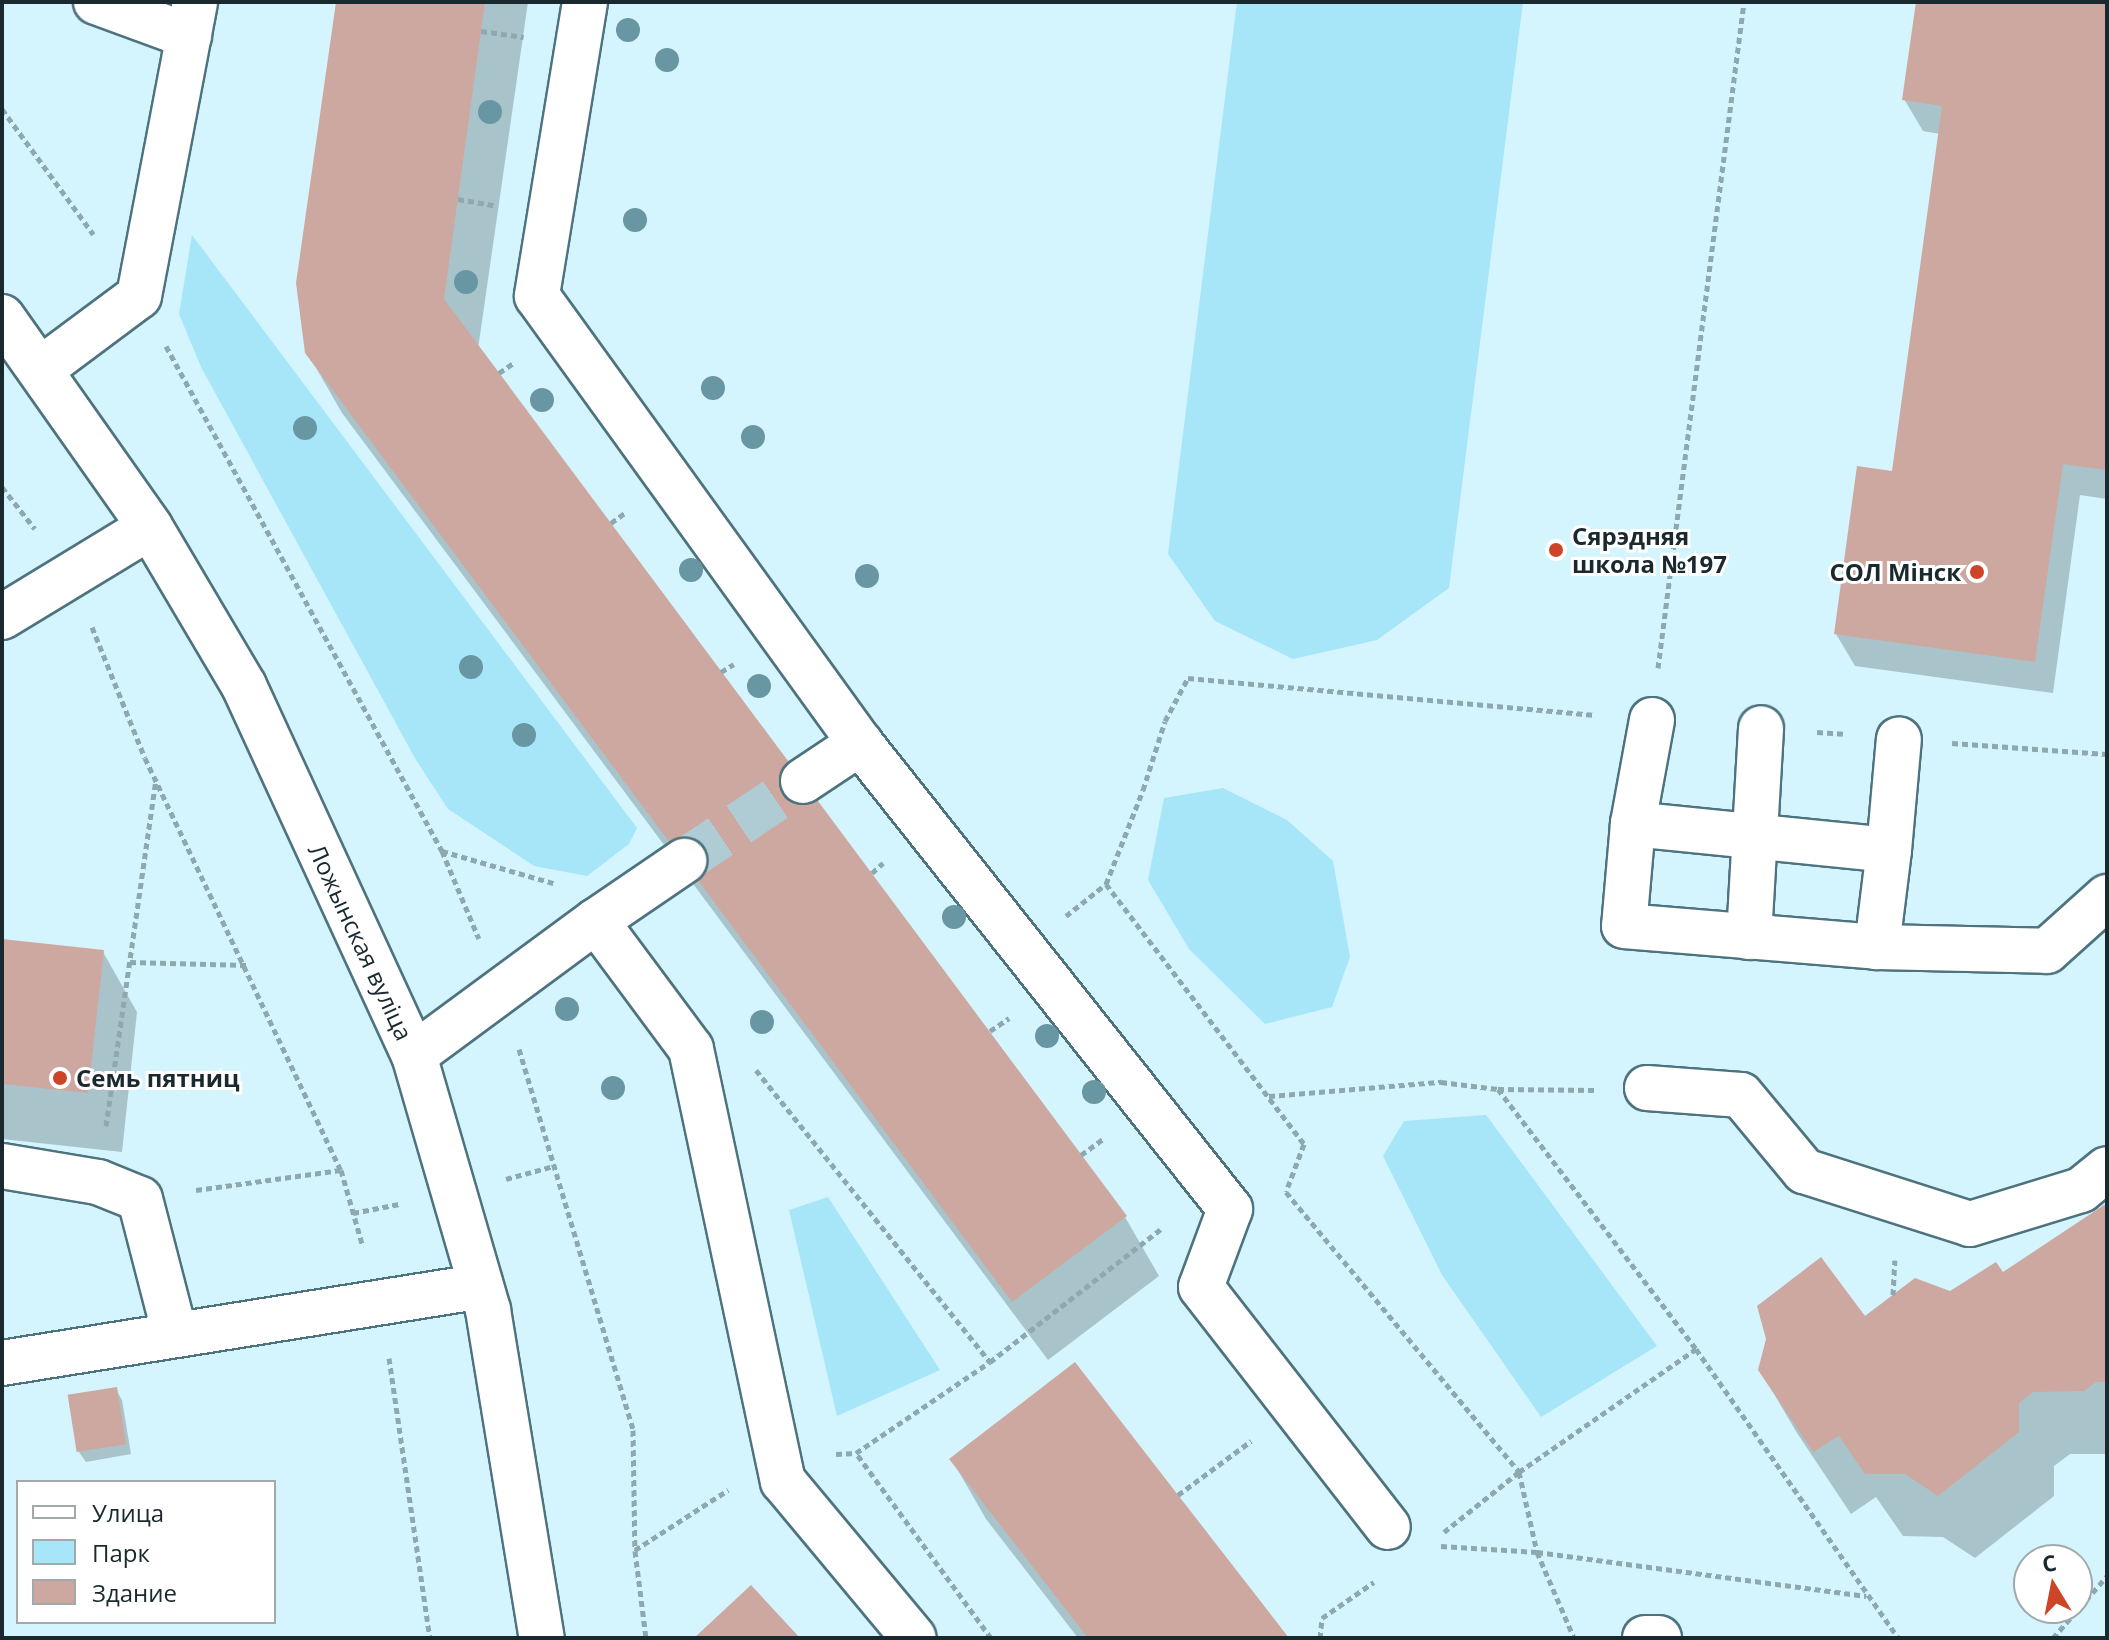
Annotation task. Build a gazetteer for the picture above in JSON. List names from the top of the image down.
{
  "streets": {
    "street": ["Ложынская вуліца"]
  },
  "places": ["Сярэдняя школа №197", "СОЛ Мінск", "Семь пятниц"],
  "legend": ["Улица", "Парк", "Здание"],
  "north": "top"
}
